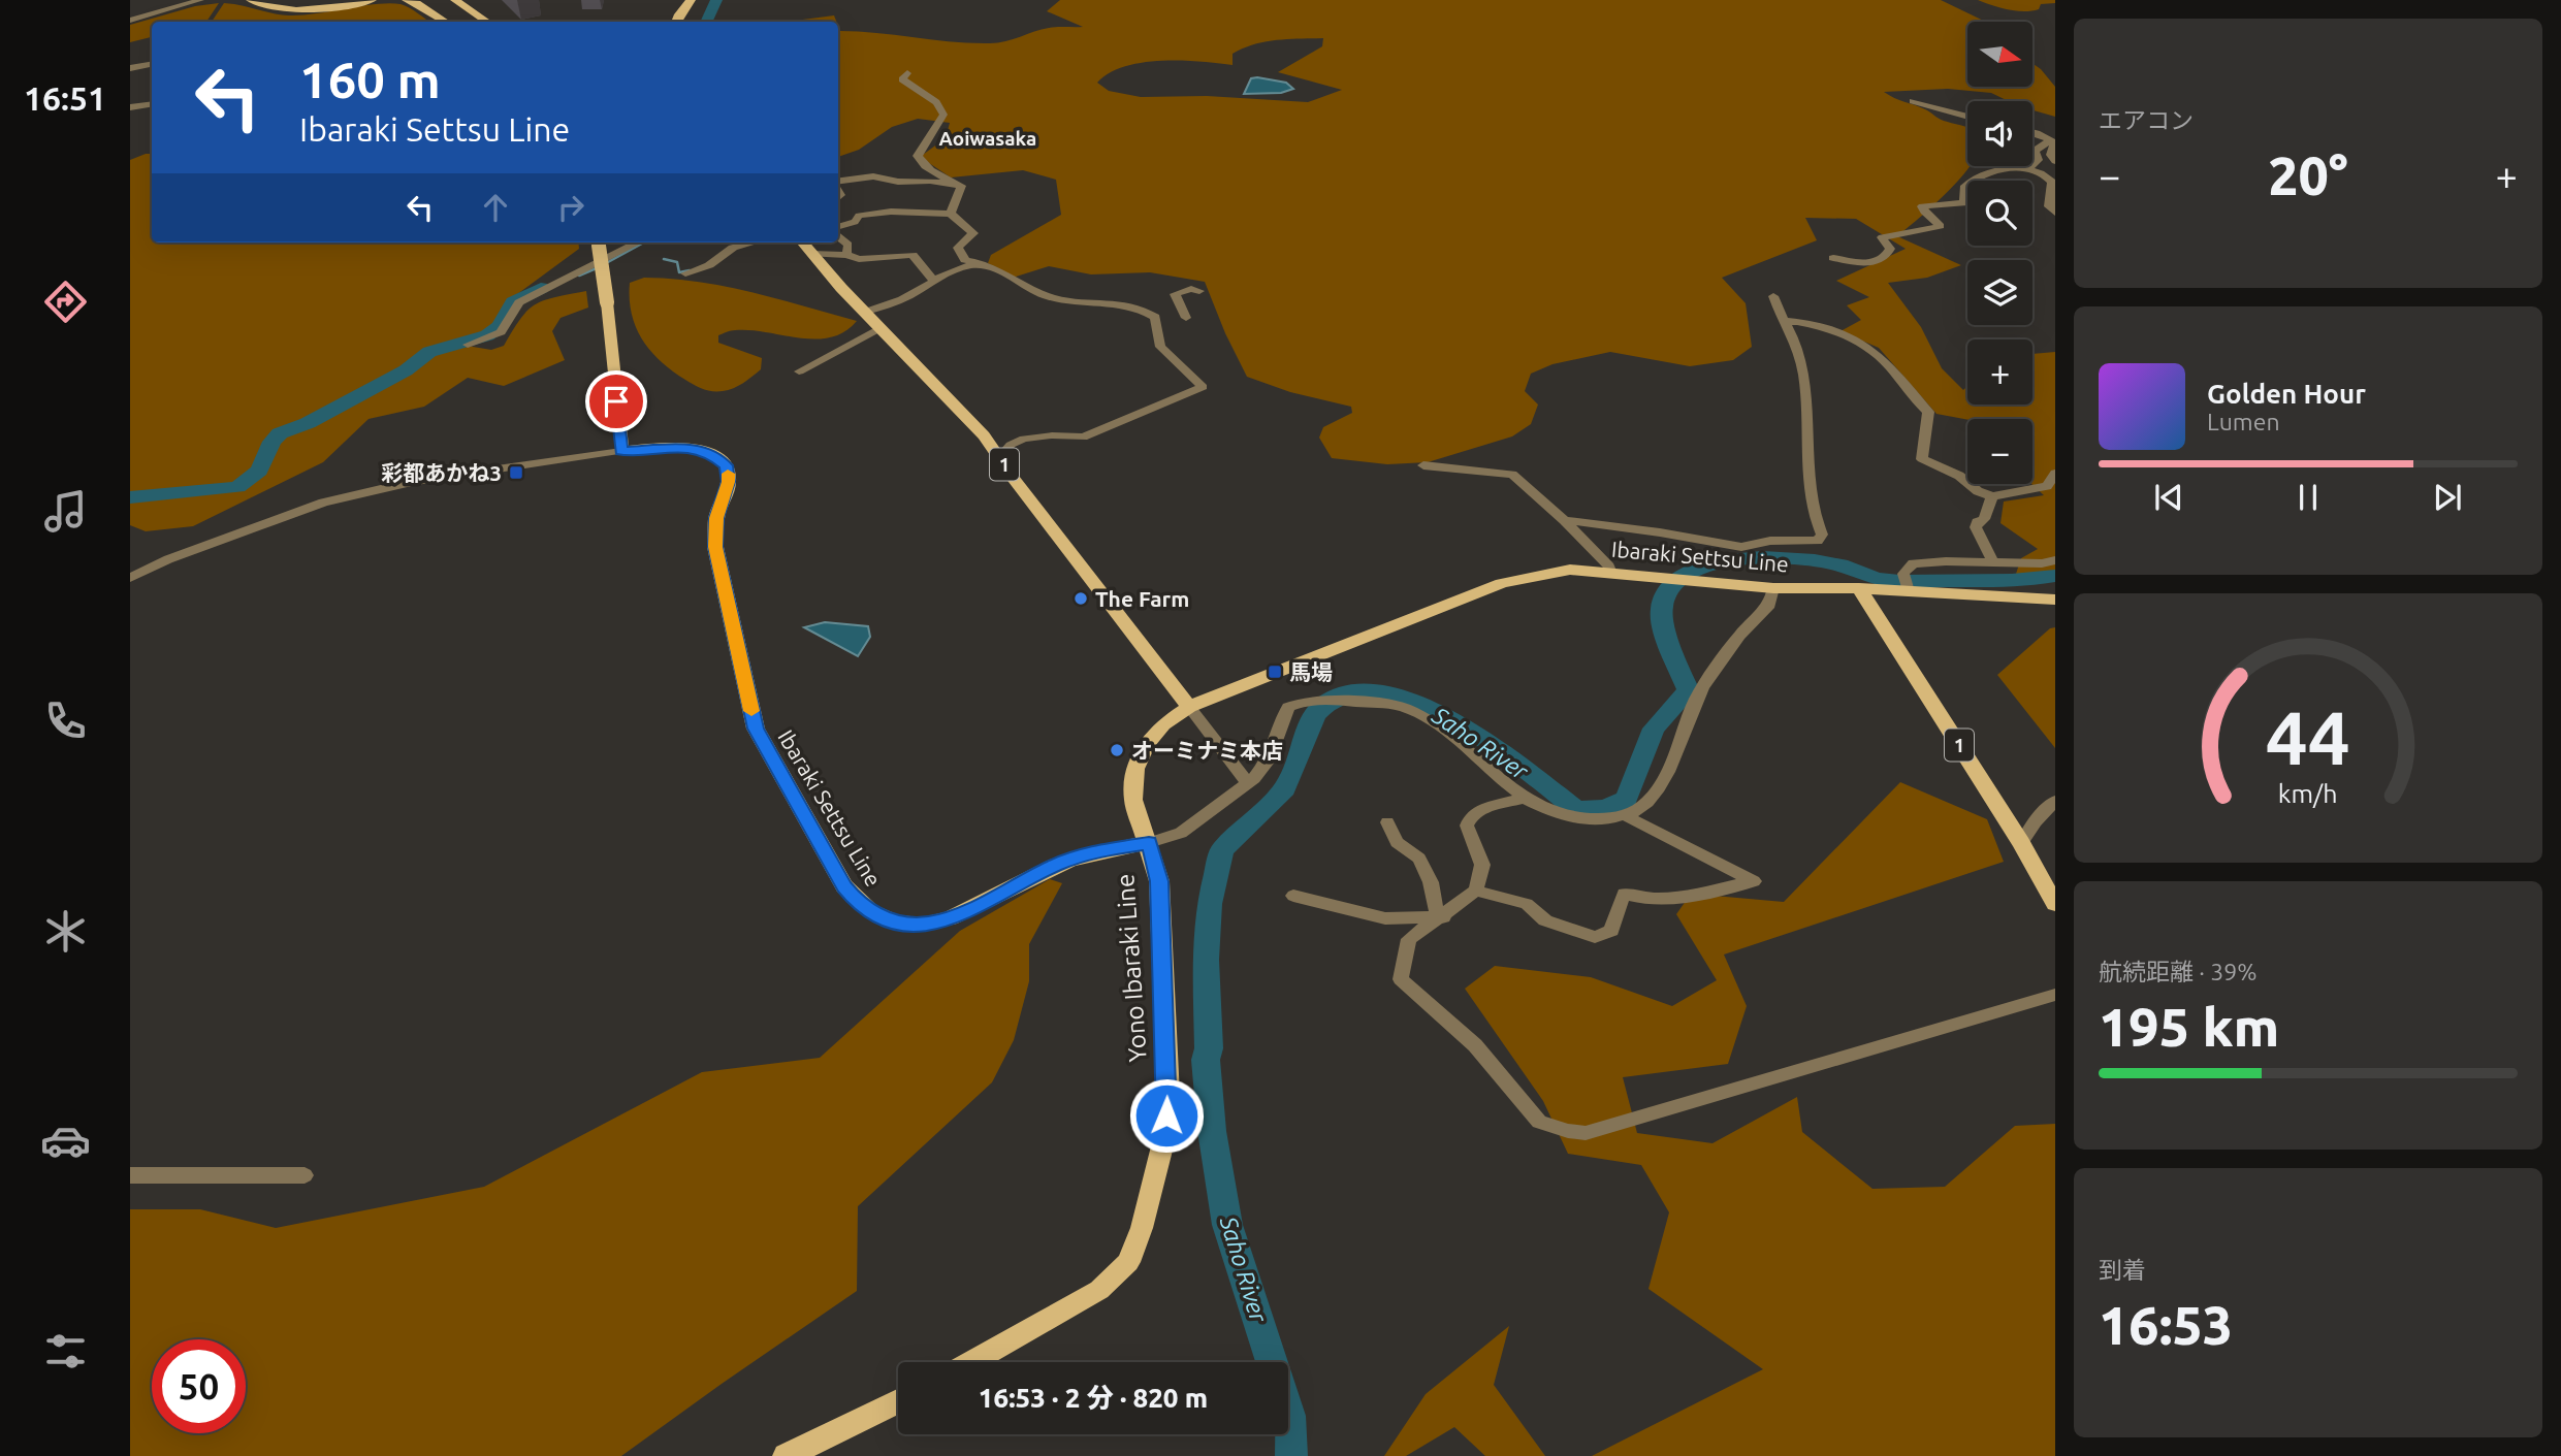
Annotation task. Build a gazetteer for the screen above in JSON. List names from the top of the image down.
{
  "streets": {
    "main road": ["1", "Ibaraki Settsu Line", "Yono Ibaraki Line"]
  },
  "crossings": [
    ["1", "Ibaraki Settsu Line"],
    ["Ibaraki Settsu Line", "Yono Ibaraki Line"]
  ],
  "districts": ["Aoiwasaka"],
  "water": ["Saho River"],
  "places": {
    "transit": ["彩都あかね3", "馬場"],
    "other": ["The Farm", "オーミナミ本店"]
  },
  "north": "right",
  "page": {
    "tabs": "16:51",
    "tile": [
      "エアコン",
      ["航続距離 · 39%", "195 km"],
      ["到着", "16:53"]
    ],
    "map_buttons": ["+", "−"],
    "turn": ["160 m", "Ibaraki Settsu Line"],
    "heat": ["−", "20°", "+"],
    "song": ["Golden Hour", "Lumen"],
    "limit": "50",
    "trip": "16:53 · 2 分 · 820 m",
    "gauge": ["44", "km/h"]
  }
}
